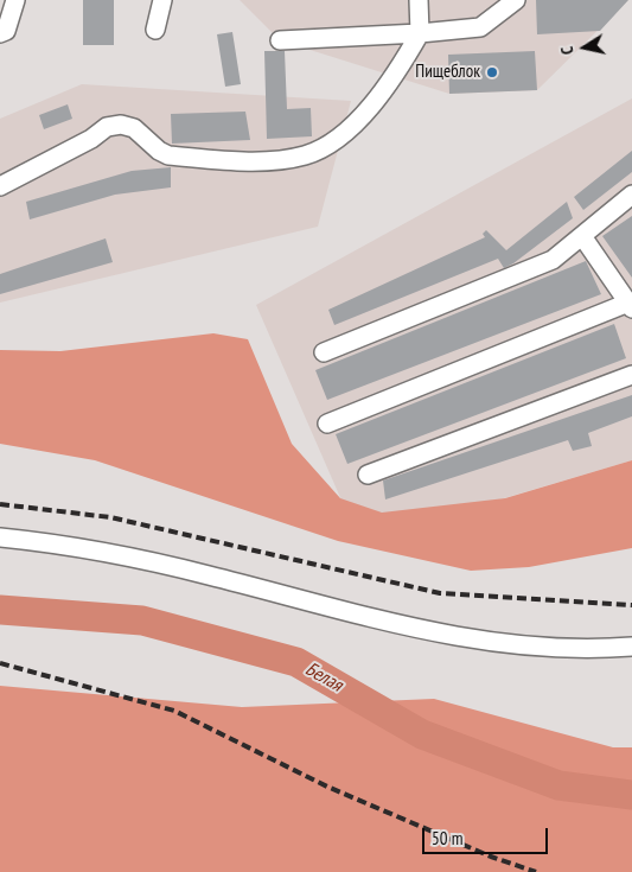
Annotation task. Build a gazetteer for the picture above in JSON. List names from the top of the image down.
{
  "water": ["Белая"],
  "places": ["Пищеблок"],
  "scale_bar": "50 m",
  "north": "left"
}
